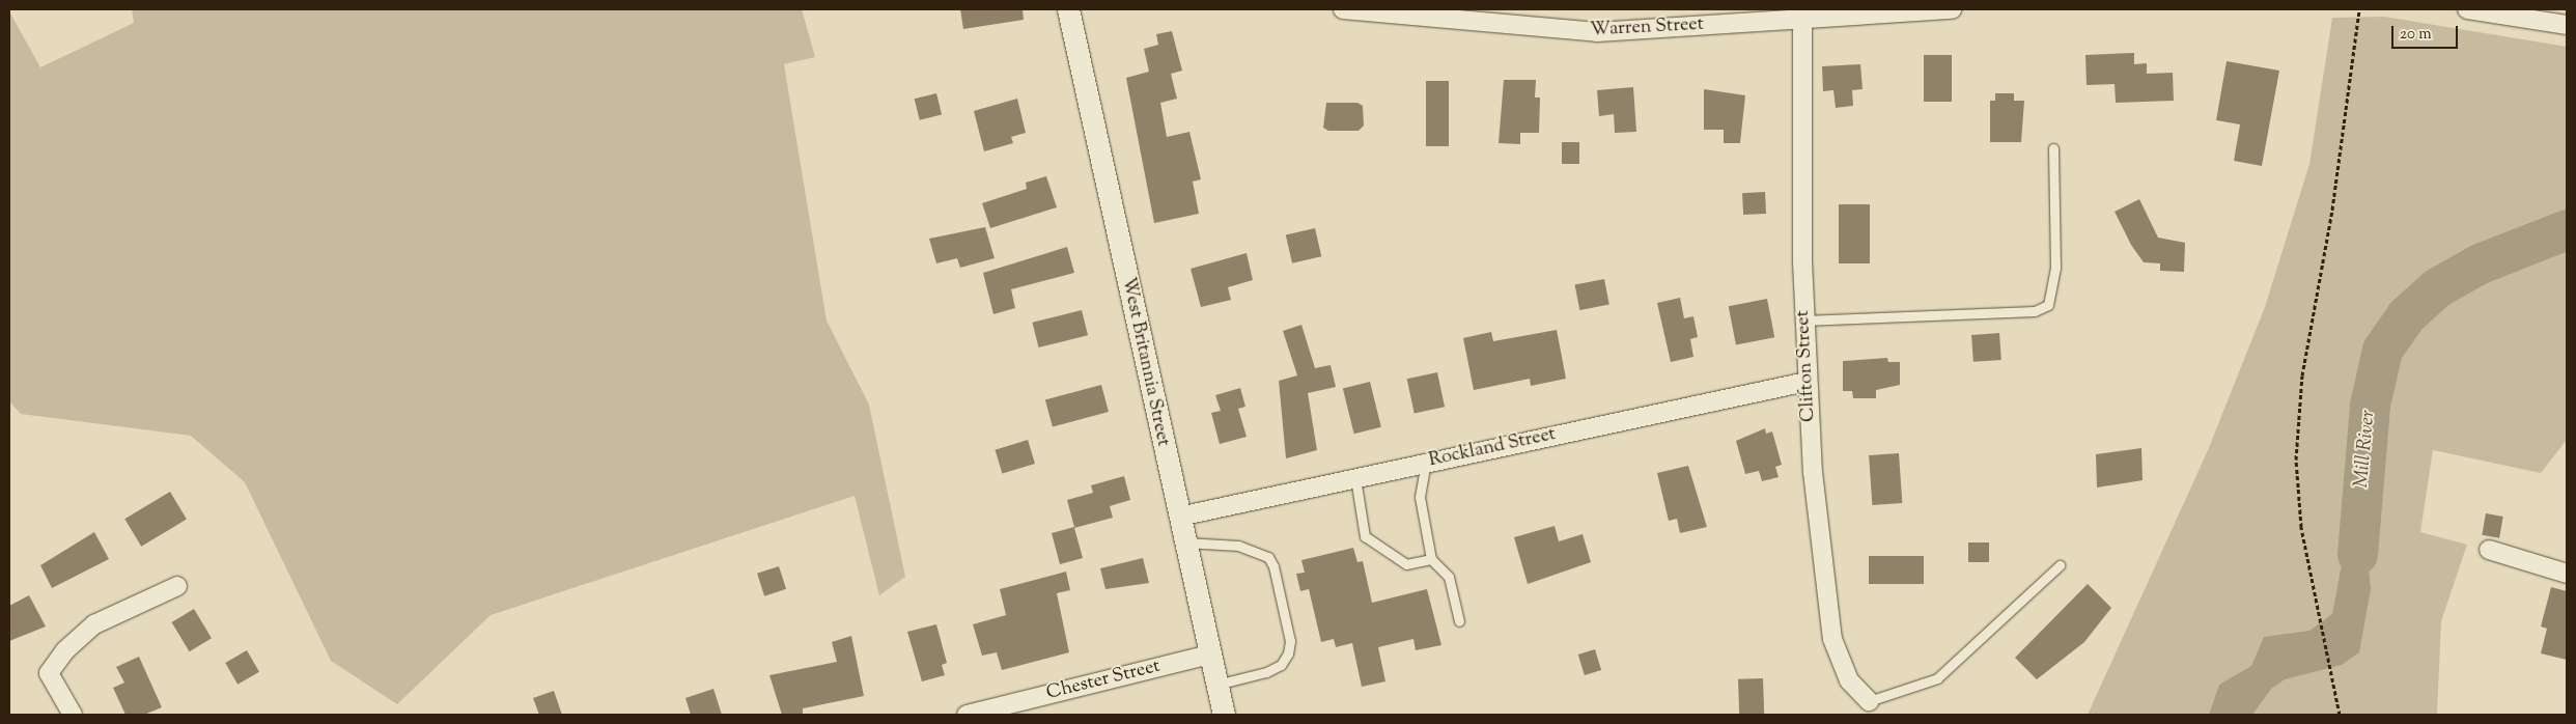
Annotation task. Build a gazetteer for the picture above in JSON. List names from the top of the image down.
{
  "streets": {
    "street": [
      "Warren Street",
      "West Britannia Street",
      "Clifton Street",
      "Rockland Street",
      "Chester Street"
    ]
  },
  "crossings": [
    ["Warren Street", "Clifton Street"],
    ["West Britannia Street", "Rockland Street"],
    ["West Britannia Street", "Chester Street"],
    ["Clifton Street", "Rockland Street"]
  ],
  "water": ["Mill River"],
  "scale_bar": "20 m"
}
